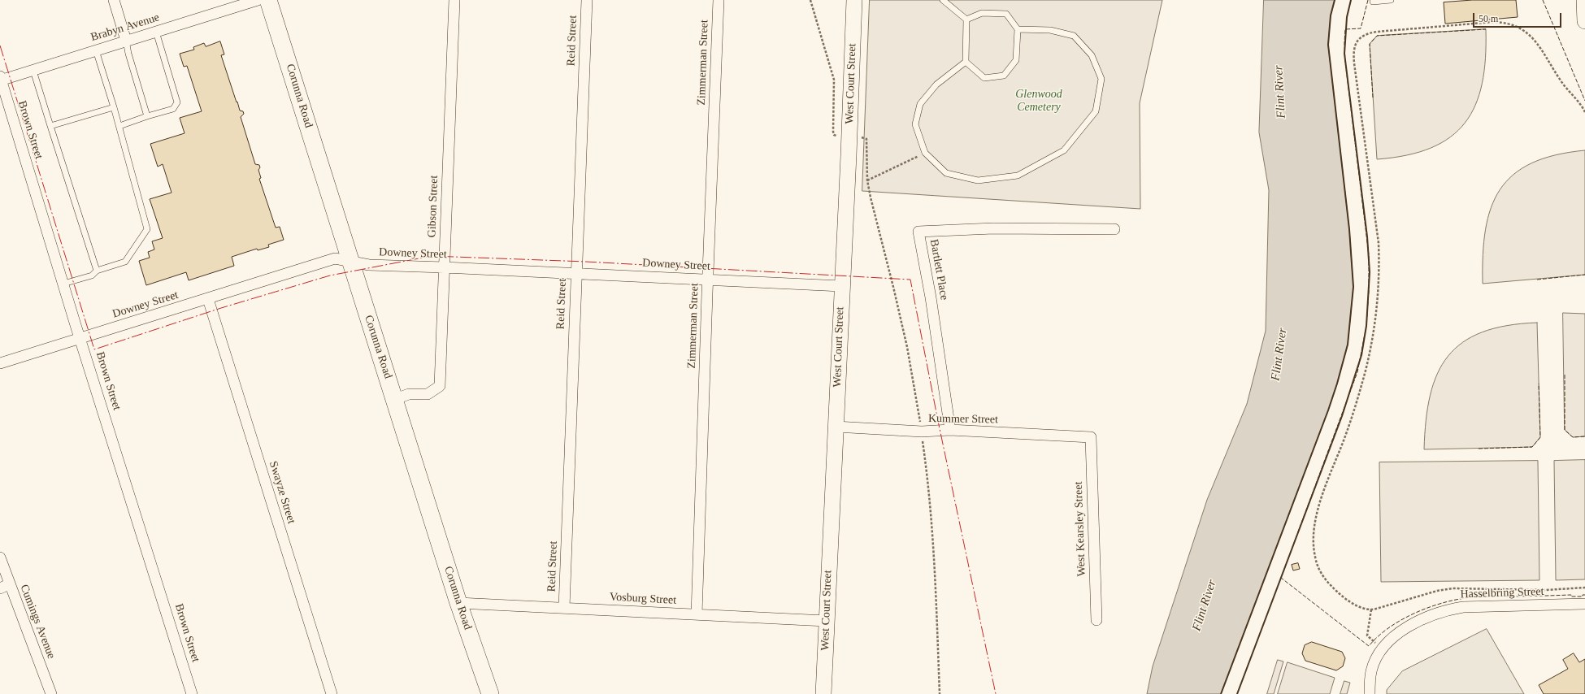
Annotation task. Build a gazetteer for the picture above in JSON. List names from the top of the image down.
{
  "streets": {
    "main road": ["Corunna Road"],
    "street": [
      "Brabyn Avenue",
      "Reid Street",
      "Zimmerman Street",
      "West Court Street",
      "Brown Street",
      "Gibson Street",
      "Downey Street",
      "Bartlett Place",
      "Kummer Street",
      "Swayze Street",
      "West Kearsley Street",
      "Hasselbring Street",
      "Vosburg Street",
      "Cumings Avenue"
    ]
  },
  "crossings": [
    ["Brabyn Avenue", "Brown Street"],
    ["Reid Street", "Downey Street"],
    ["Reid Street", "Vosburg Street"],
    ["Zimmerman Street", "Downey Street"],
    ["Zimmerman Street", "Vosburg Street"],
    ["West Court Street", "Downey Street"],
    ["West Court Street", "Kummer Street"],
    ["West Court Street", "Vosburg Street"],
    ["Corunna Road", "Gibson Street"],
    ["Corunna Road", "Downey Street"],
    ["Corunna Road", "Vosburg Street"],
    ["Brown Street", "Downey Street"],
    ["Gibson Street", "Downey Street"],
    ["Downey Street", "Swayze Street"],
    ["Bartlett Place", "Kummer Street"],
    ["Kummer Street", "West Kearsley Street"]
  ],
  "water": ["Flint River"],
  "parks": ["Glenwood Cemetery"],
  "scale_bar": "50 m"
}
